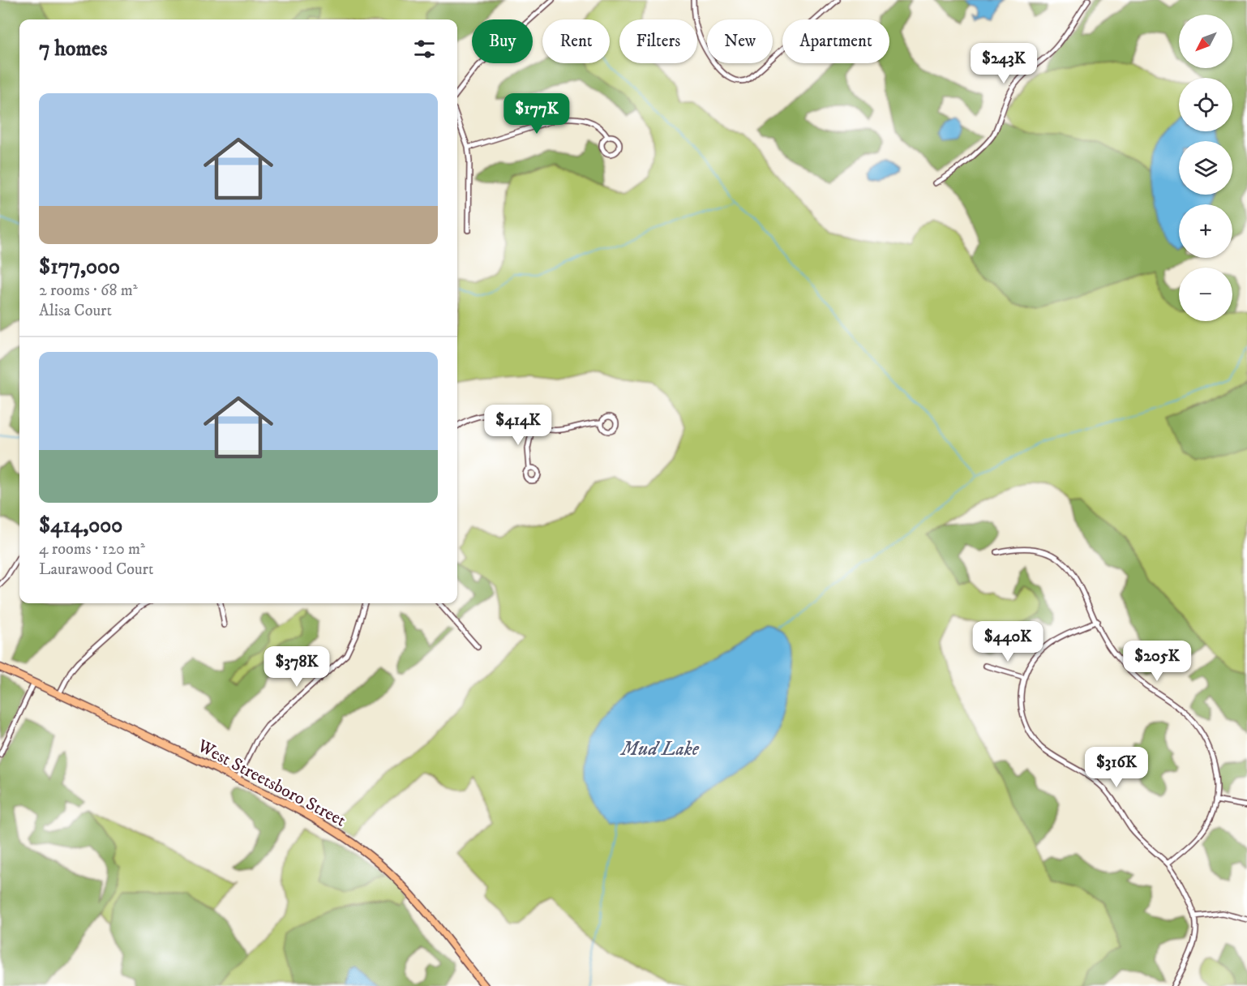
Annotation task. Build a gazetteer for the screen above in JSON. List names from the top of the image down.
{
  "streets": {
    "main road": ["West Streetsboro Street"]
  },
  "water": ["Mud Lake"],
  "north": "bottom left",
  "page": {
    "map_buttons": ["+", "−"],
    "chip": [
      "Buy",
      "Rent",
      "Filters",
      "New",
      "Apartment"
    ],
    "heading": "7 homes",
    "price": [
      "$243K",
      "$177K",
      "$414K",
      "$440K",
      "$205K",
      "$378K",
      "$316K"
    ],
    "list": [
      {
        "name": "$177,000",
        "note": "2 rooms · 68 m² · Alisa Court"
      },
      {
        "name": "$414,000",
        "note": "4 rooms · 120 m² · Laurawood Court"
      }
    ]
  }
}
